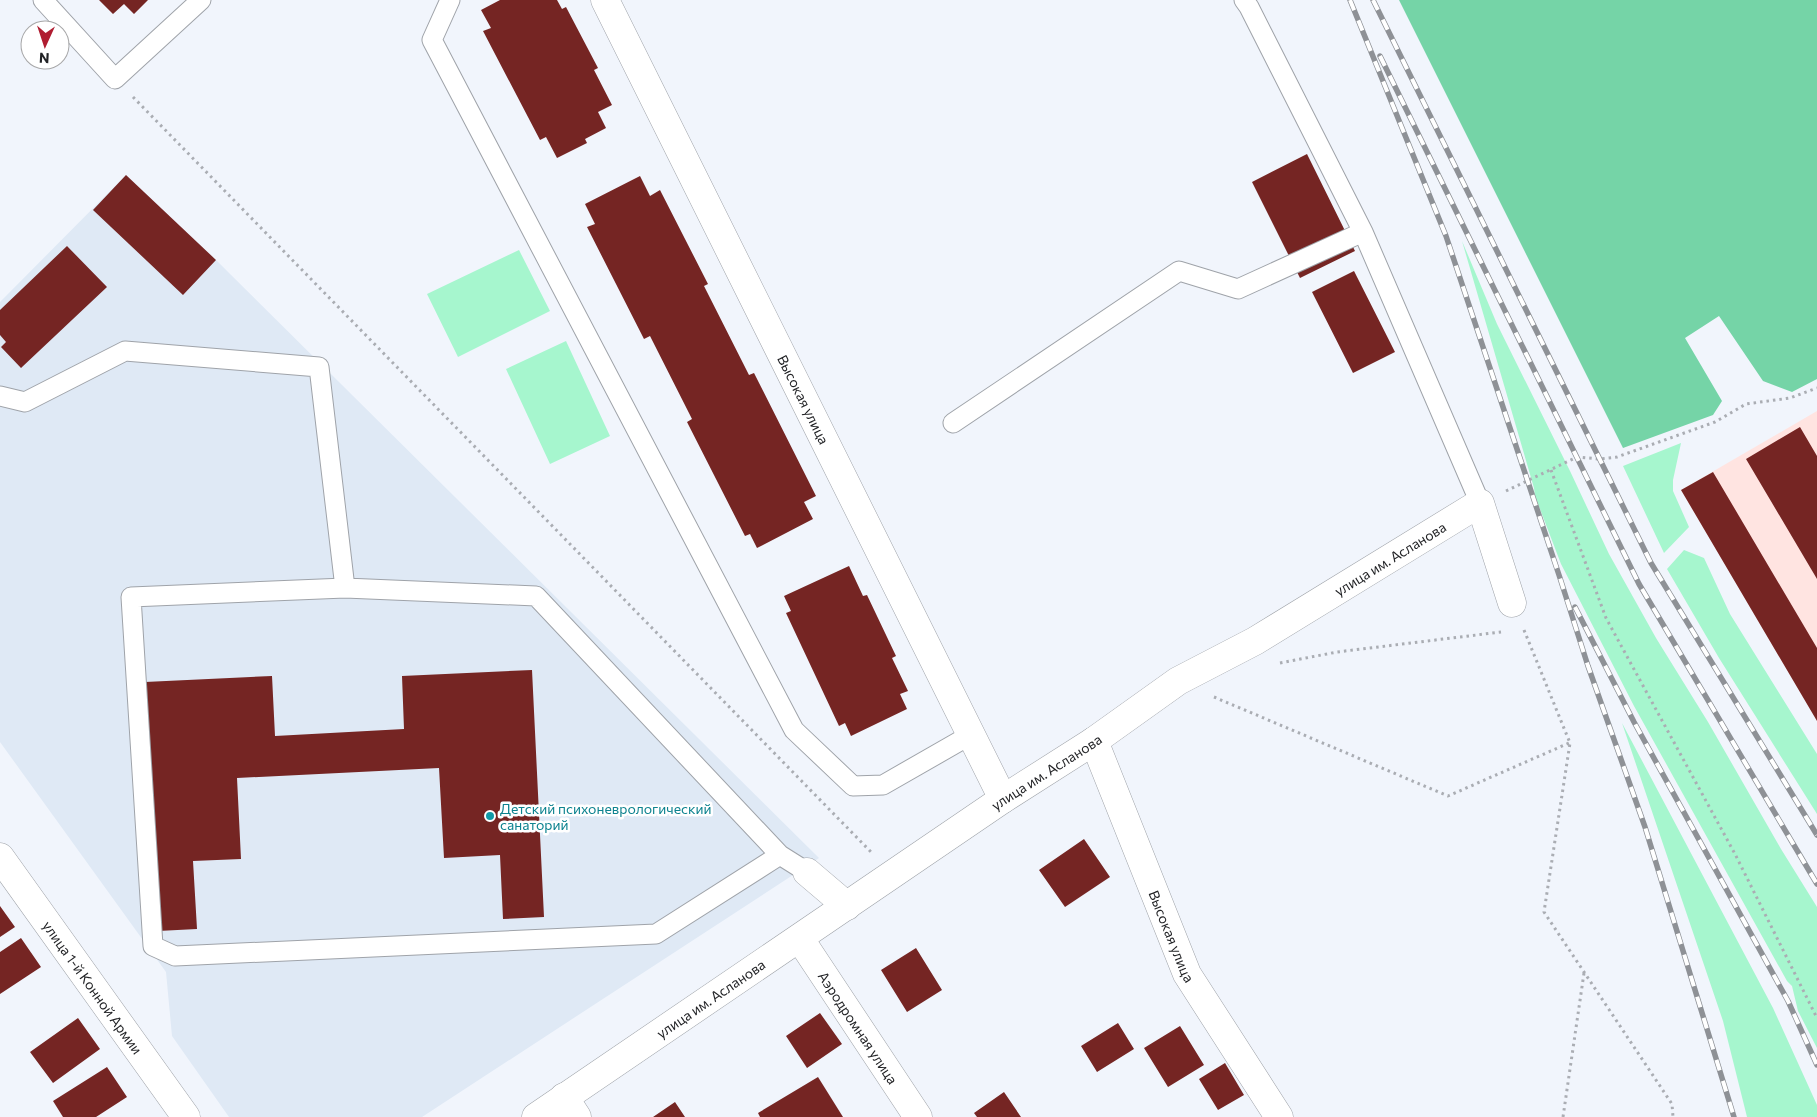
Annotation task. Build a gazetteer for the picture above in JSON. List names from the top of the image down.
{
  "streets": {
    "street": [
      "Высокая улица",
      "улица им. Асланова",
      "улица 1-й Конной Армии",
      "Аэродромная улица"
    ]
  },
  "crossings": [
    ["Высокая улица", "улица им. Асланова"],
    ["улица им. Асланова", "Аэродромная улица"]
  ],
  "places": ["Детский психоневрологический санаторий"],
  "north": "bottom"
}
